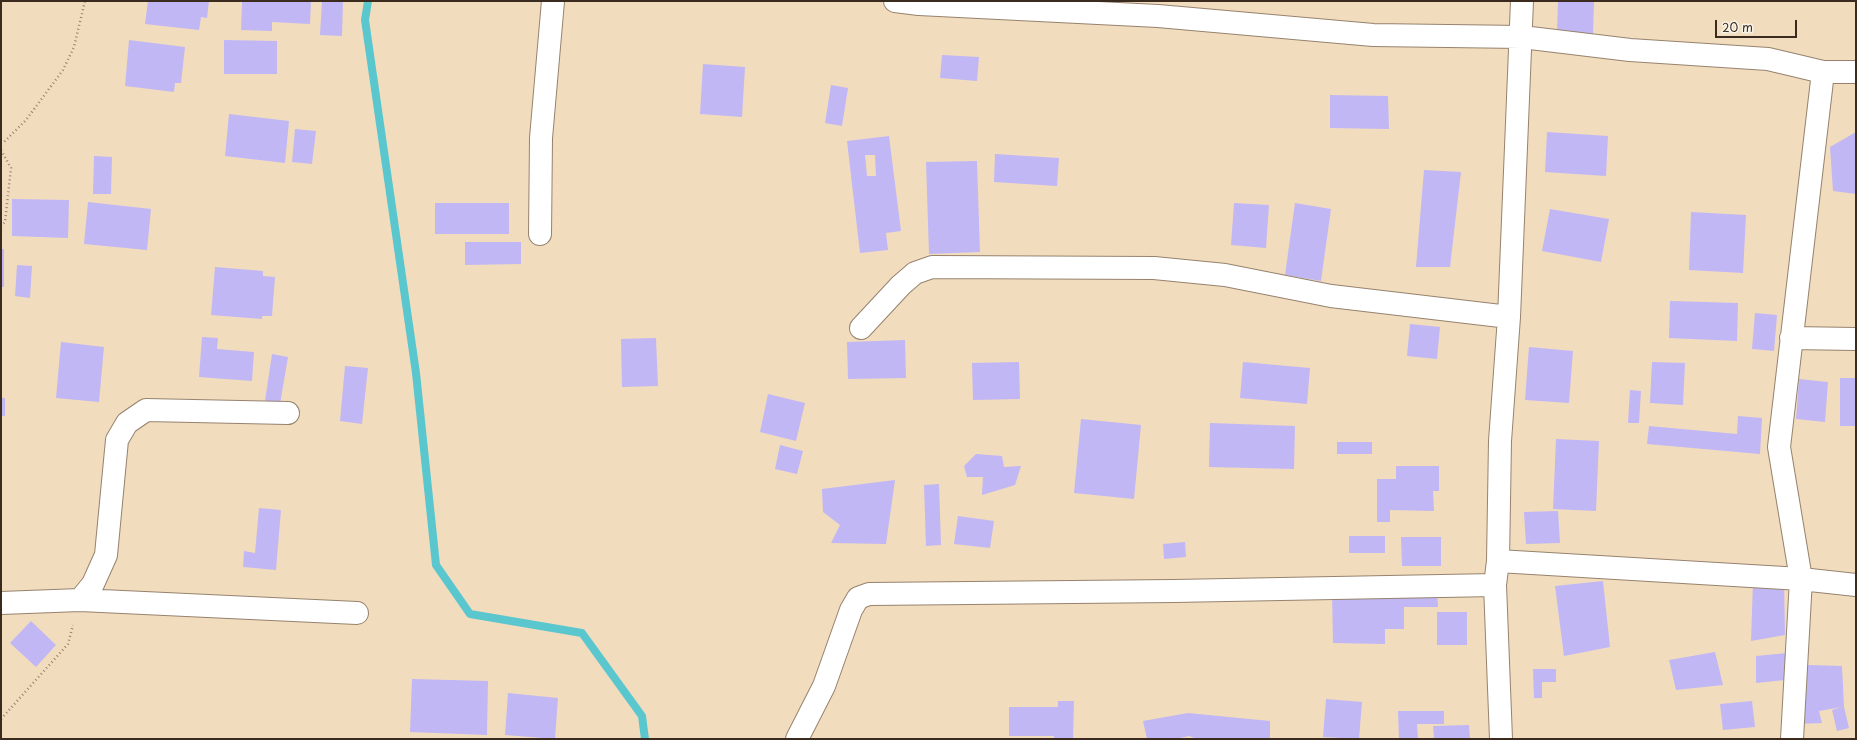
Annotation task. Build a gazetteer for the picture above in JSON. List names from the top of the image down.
{
  "scale_bar": "20 m"
}
